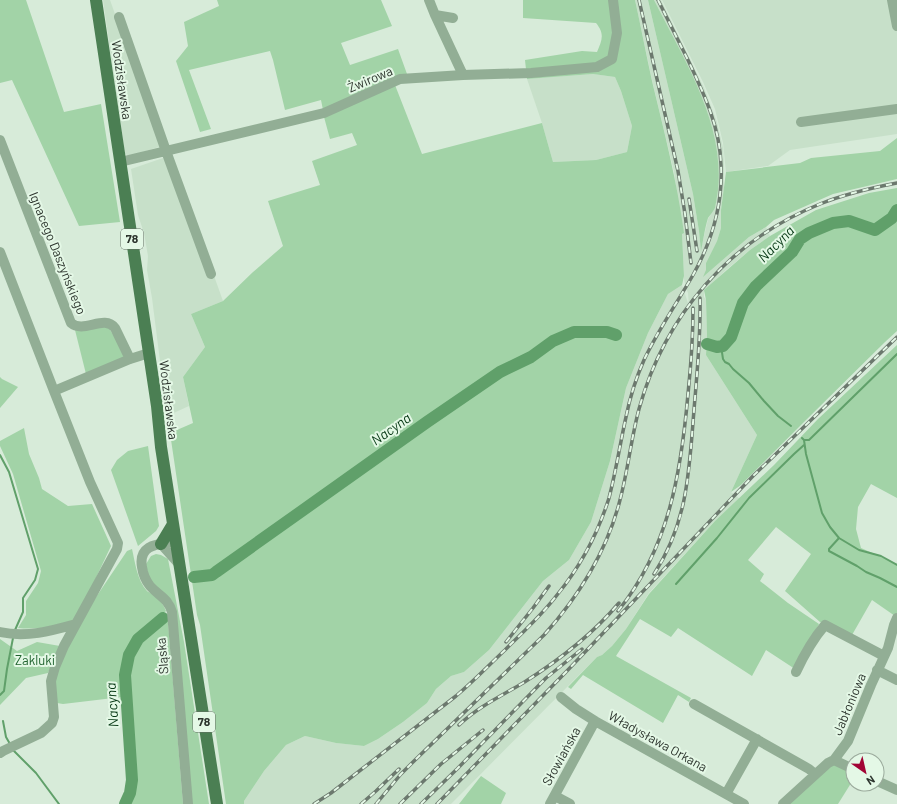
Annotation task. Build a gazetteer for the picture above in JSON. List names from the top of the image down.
{
  "streets": {
    "main road": ["Wodzisławska", "78"],
    "street": [
      "Żwirowa",
      "Ignacego Daszyńskiego",
      "Śląska",
      "Jabłoniowa",
      "Władysława Orkana",
      "Słowiańska"
    ]
  },
  "crossings": [
    ["Żwirowa", "Wodzisławska"],
    ["Wodzisławska", "Śląska"],
    ["Władysława Orkana", "Słowiańska"]
  ],
  "water": ["Nacyna"],
  "parks": ["Zakluki"],
  "north": "bottom right"
}
